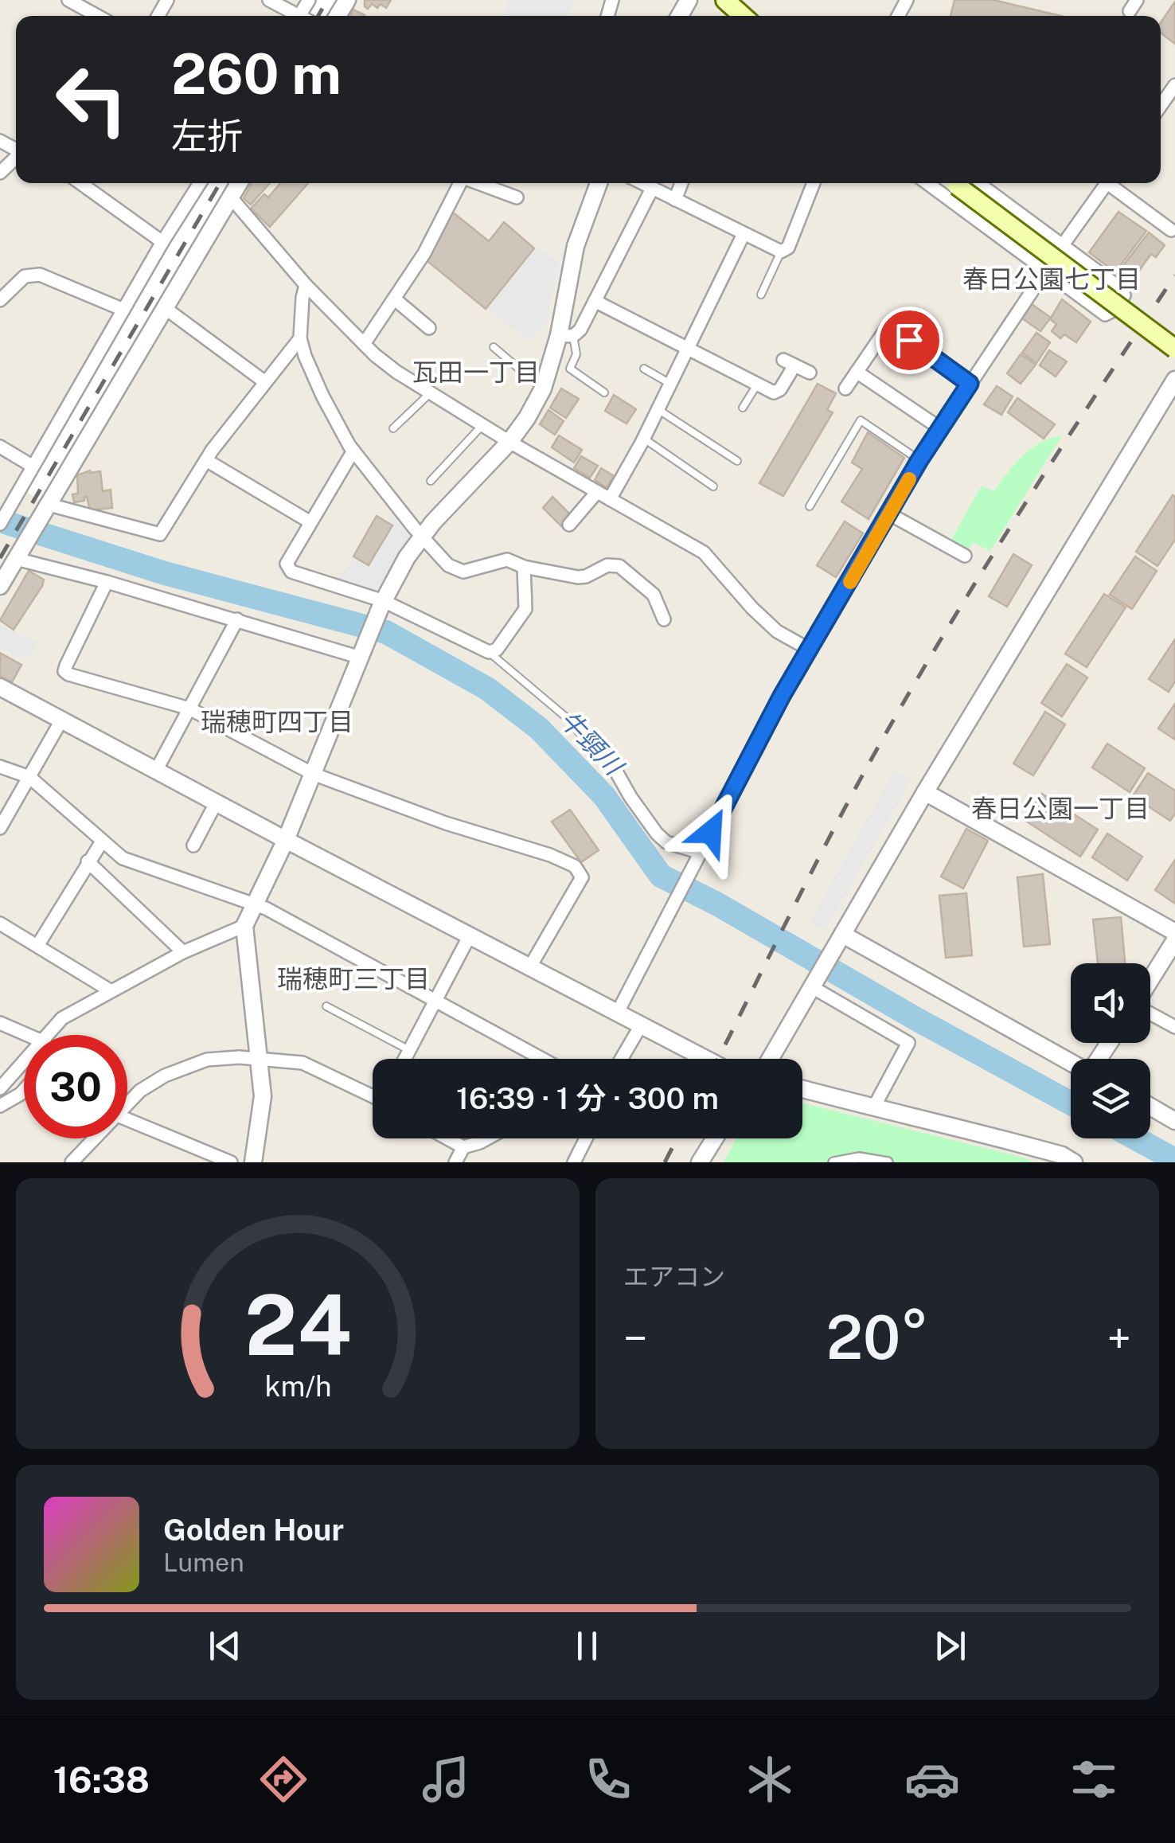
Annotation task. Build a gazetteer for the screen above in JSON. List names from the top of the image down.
{
  "districts": [
    "春日公園七丁目",
    "瓦田一丁目",
    "瑞穂町四丁目",
    "春日公園一丁目",
    "瑞穂町三丁目"
  ],
  "water": ["牛頸川"],
  "page": {
    "turn": ["260 m", "左折"],
    "limit": "30",
    "trip": "16:39 · 1 分 · 300 m",
    "tile": "エアコン",
    "heat": ["−", "20°", "+"],
    "song": ["Golden Hour", "Lumen"],
    "tabs": "16:38",
    "gauge": ["24", "km/h"]
  }
}
